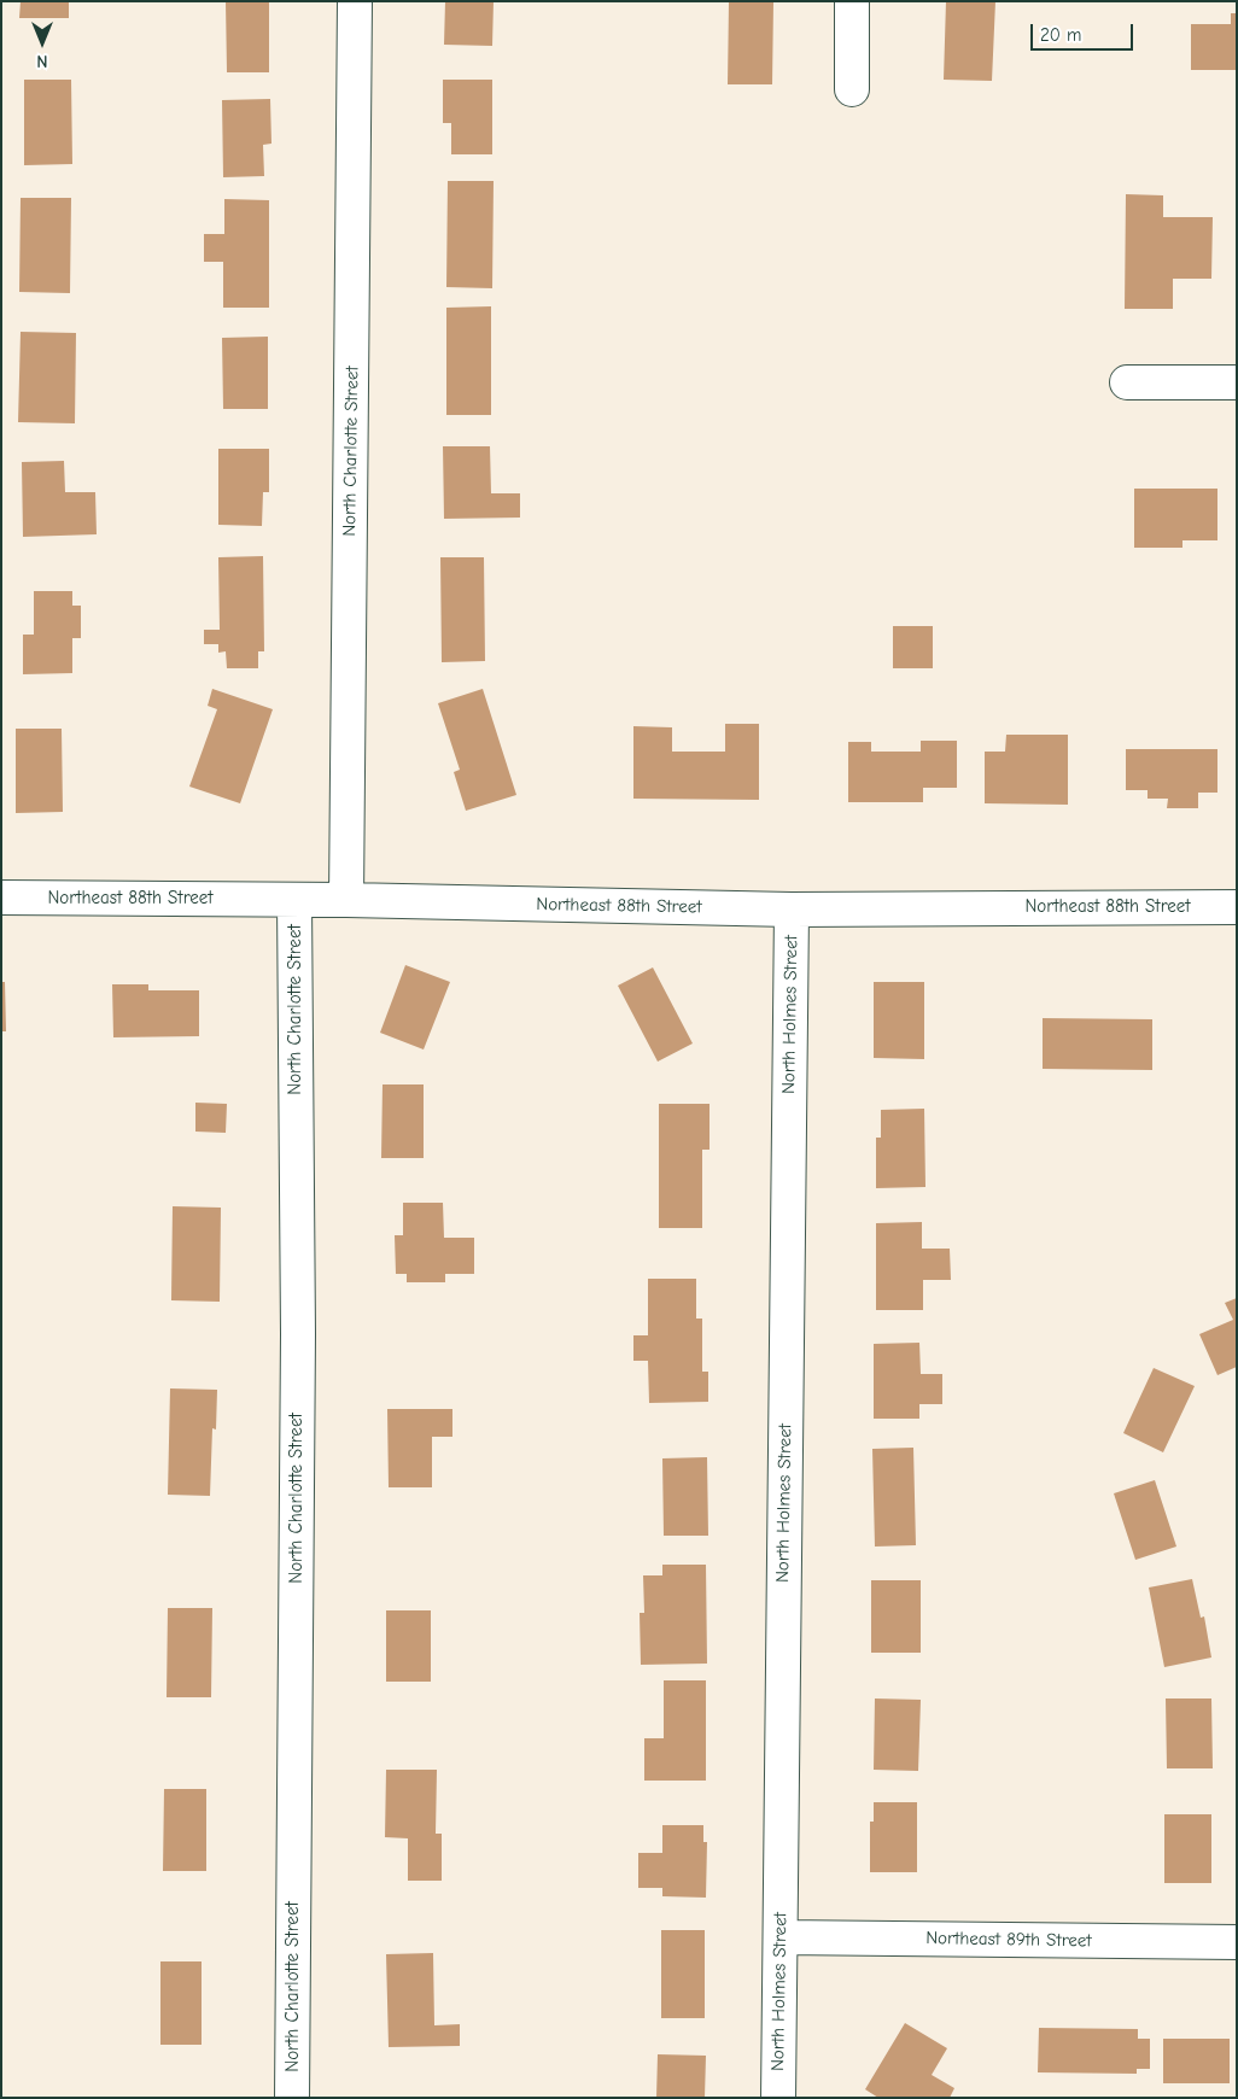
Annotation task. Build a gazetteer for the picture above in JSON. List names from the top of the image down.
{
  "streets": {
    "street": [
      "North Charlotte Street",
      "Northeast 88th Street",
      "North Holmes Street",
      "Northeast 89th Street"
    ]
  },
  "crossings": [
    ["North Charlotte Street", "Northeast 88th Street"],
    ["Northeast 88th Street", "North Holmes Street"],
    ["North Holmes Street", "Northeast 89th Street"]
  ],
  "scale_bar": "20 m",
  "north": "bottom"
}
